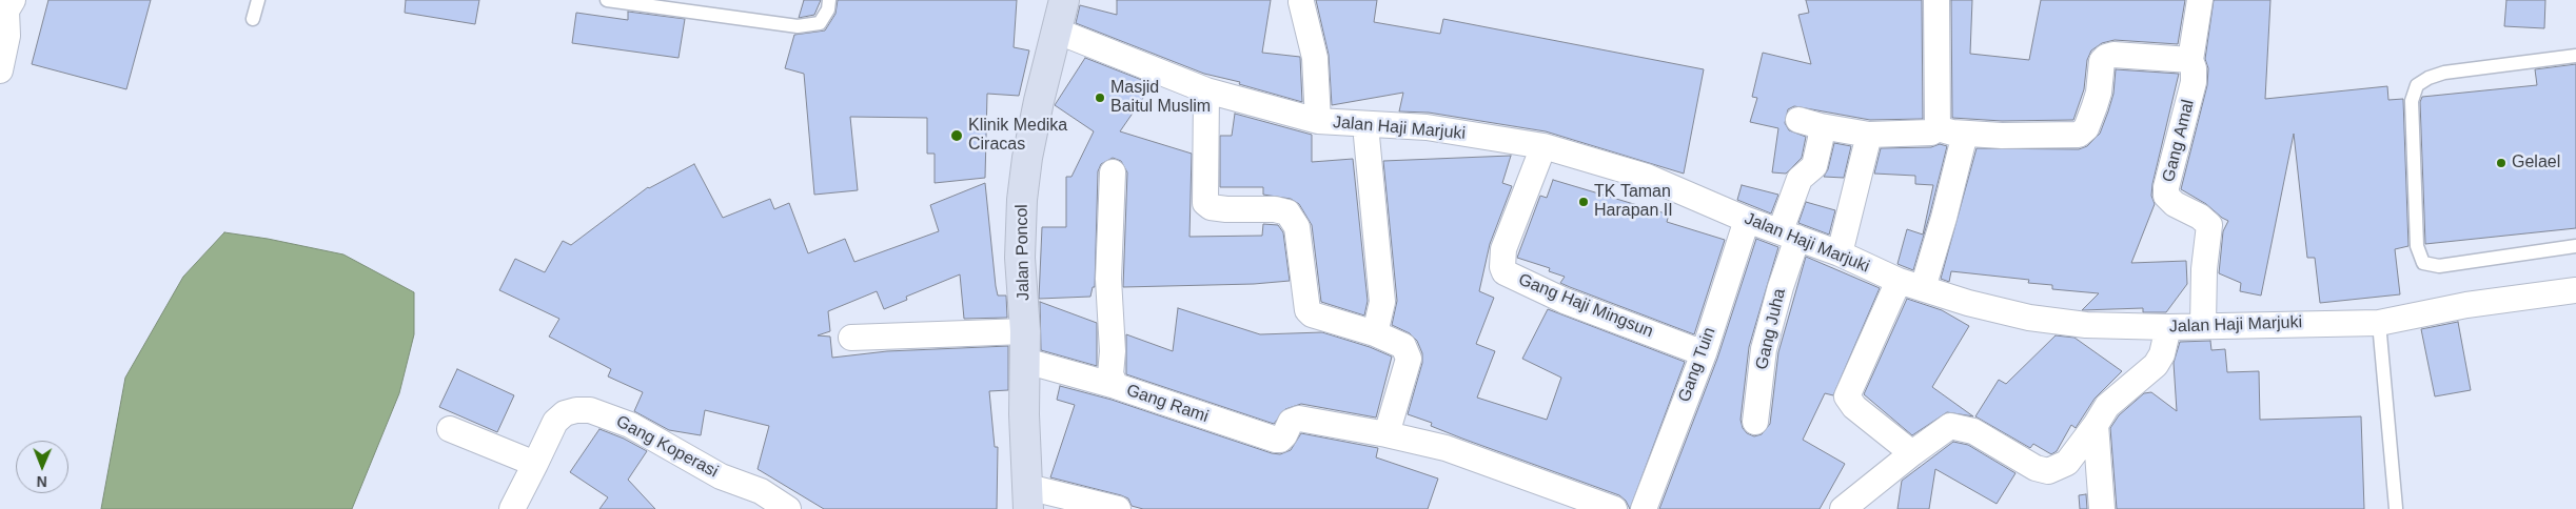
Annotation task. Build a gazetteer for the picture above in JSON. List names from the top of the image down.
{
  "streets": {
    "street": [
      "Jalan Haji Marjuki",
      "Gang Amal",
      "Jalan Poncol",
      "Gang Haji Mingsun",
      "Gang Juha",
      "Gang Tuin",
      "Gang Rami",
      "Gang Koperasi"
    ]
  },
  "crossings": [
    ["Jalan Haji Marjuki", "Gang Amal"],
    ["Jalan Haji Marjuki", "Jalan Poncol"],
    ["Jalan Haji Marjuki", "Gang Haji Mingsun"],
    ["Jalan Haji Marjuki", "Gang Juha"],
    ["Jalan Haji Marjuki", "Gang Tuin"],
    ["Gang Haji Mingsun", "Gang Tuin"]
  ],
  "places": [
    "Masjid Baitul Muslim",
    "Klinik Medika Ciracas",
    "Gelael",
    "TK Taman Harapan II"
  ],
  "north": "bottom"
}
